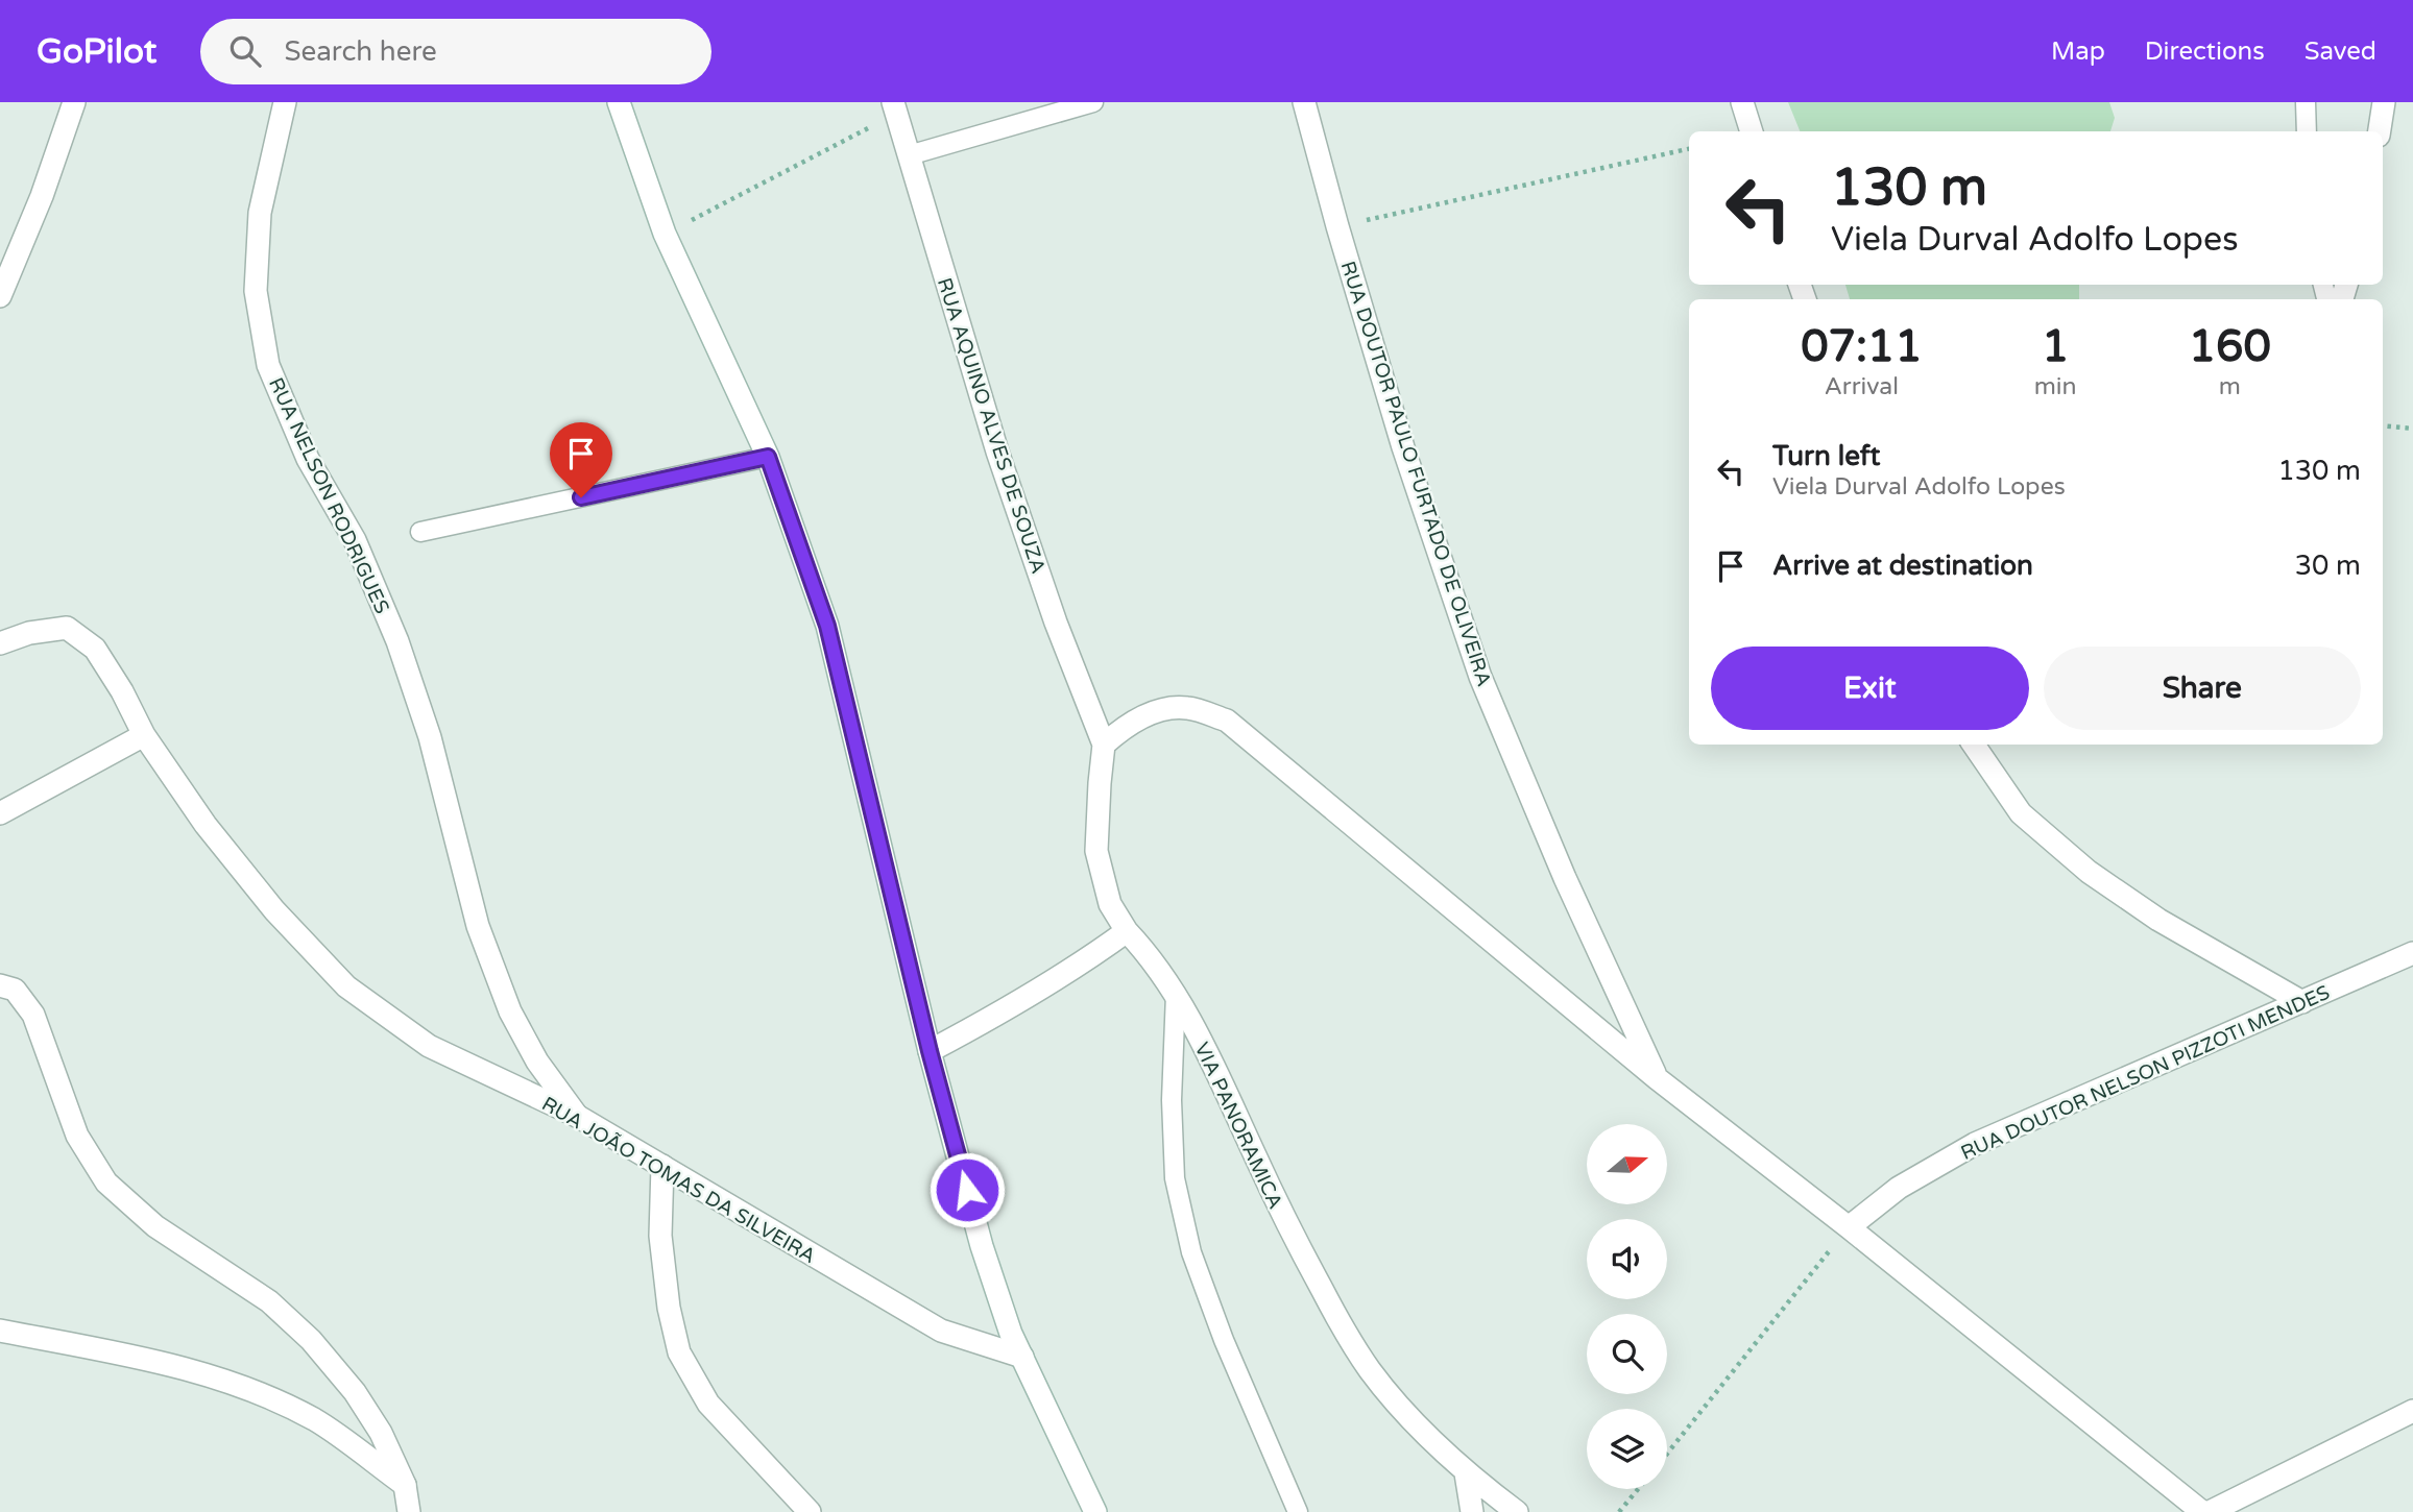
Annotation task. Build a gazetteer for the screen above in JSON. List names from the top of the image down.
{
  "streets": {
    "street": [
      "RUA AQUINO ALVES DE SOUZA",
      "RUA DOUTOR PAULO FURTADO DE OLIVEIRA",
      "RUA NELSON RODRIGUES",
      "RUA DOUTOR NELSON PIZZOTI MENDES",
      "VIA PANORAMICA",
      "RUA JOÃO TOMAS DA SILVEIRA"
    ]
  },
  "crossings": [
    ["RUA AQUINO ALVES DE SOUZA", "VIA PANORAMICA"],
    ["RUA NELSON RODRIGUES", "RUA JOÃO TOMAS DA SILVEIRA"]
  ],
  "north": "right",
  "page": {
    "header": "GoPilot",
    "search": "Search here",
    "nav": ["Map", "Directions", "Saved"],
    "turn": ["130 m", "Viela Durval Adolfo Lopes"],
    "eta": [
      "07:11",
      "Arrival",
      "1",
      "min",
      "160",
      "m"
    ],
    "list": [
      {
        "name": "Turn left",
        "note": "Viela Durval Adolfo Lopes",
        "value": "130 m"
      },
      {
        "name": "Arrive at destination",
        "value": "30 m"
      }
    ],
    "buttons": ["Exit", "Share"]
  }
}
